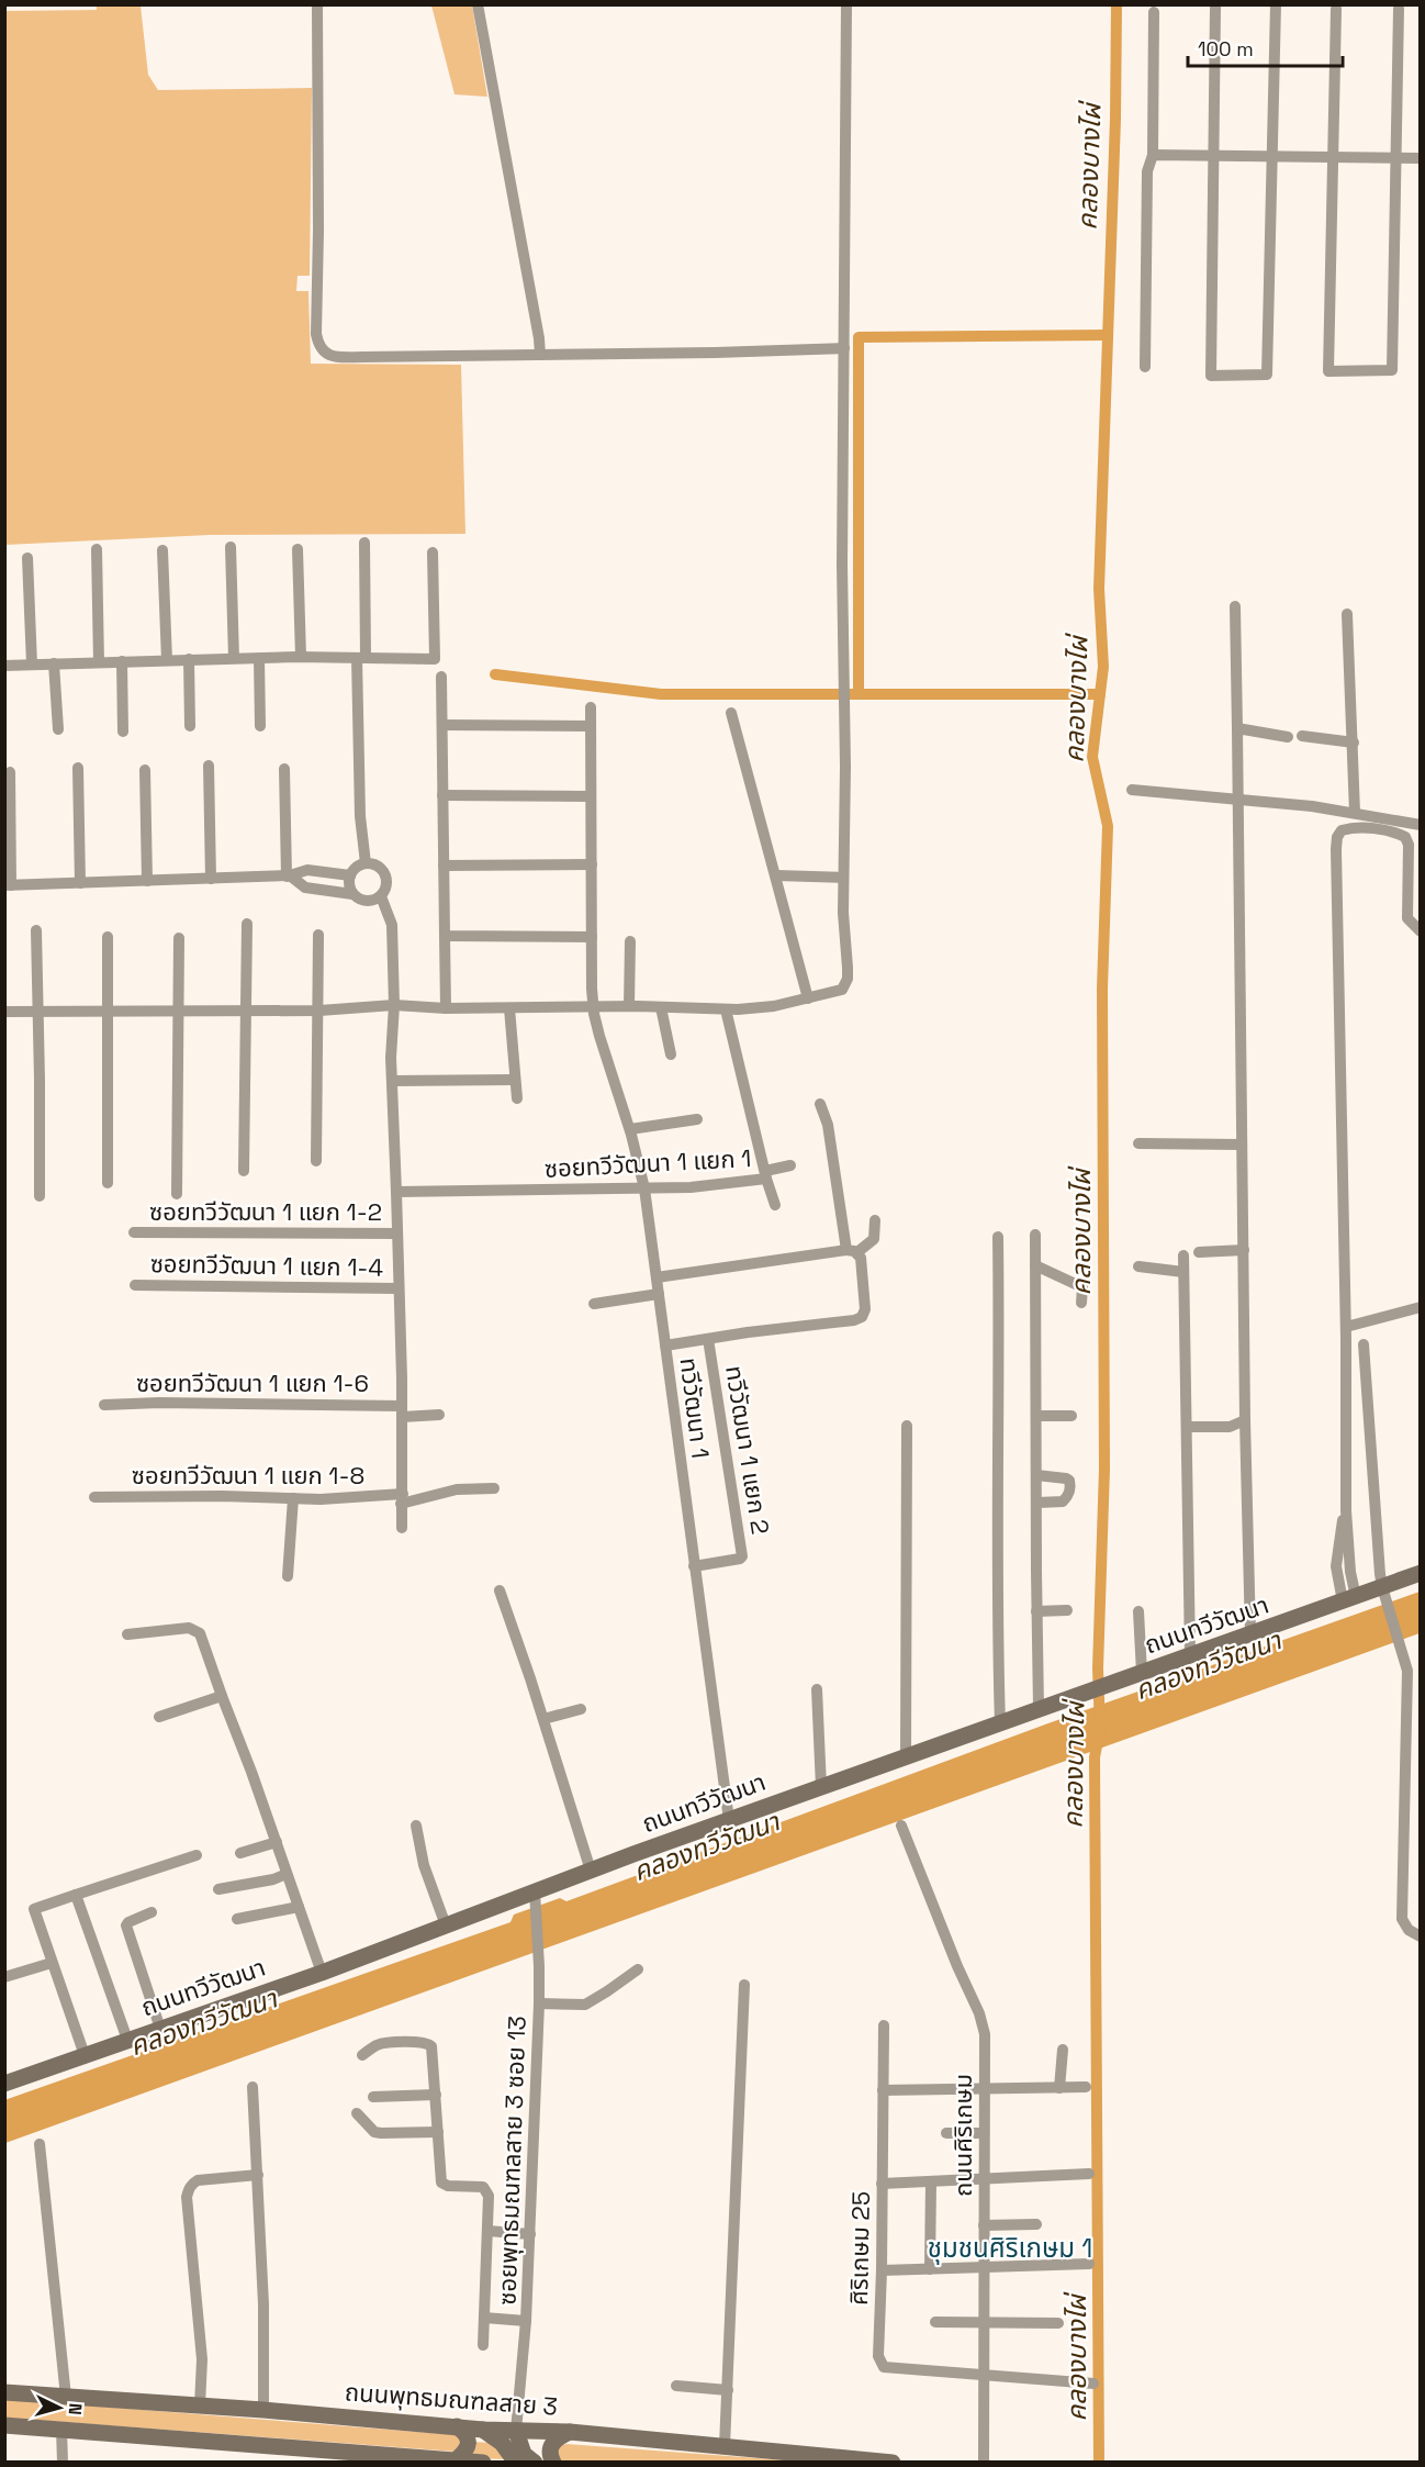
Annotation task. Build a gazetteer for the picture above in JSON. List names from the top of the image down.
{
  "streets": {
    "main road": ["ถนนทวีวัฒนา", "ถนนพุทธมณฑลสาย 3"],
    "street": [
      "ซอยทวีวัฒนา 1 แยก 1",
      "ซอยทวีวัฒนา 1 แยก 1-2",
      "ซอยทวีวัฒนา 1 แยก 1-4",
      "ซอยทวีวัฒนา 1 แยก 1-6",
      "ทวีวัฒนา 1",
      "ทวีวัฒนา 1 แยก 2",
      "ซอยทวีวัฒนา 1 แยก 1-8",
      "ถนนศิริเกษม",
      "ซอยพุทธมณฑลสาย 3 ซอย 13",
      "ศิริเกษม 25"
    ]
  },
  "crossings": [
    ["ซอยทวีวัฒนา 1 แยก 1", "ทวีวัฒนา 1"],
    ["ทวีวัฒนา 1", "ทวีวัฒนา 1 แยก 2"],
    ["ทวีวัฒนา 1", "ถนนทวีวัฒนา"],
    ["ถนนทวีวัฒนา", "ซอยพุทธมณฑลสาย 3 ซอย 13"],
    ["ถนนศิริเกษม", "ศิริเกษม 25"],
    ["ซอยพุทธมณฑลสาย 3 ซอย 13", "ถนนพุทธมณฑลสาย 3"]
  ],
  "districts": ["ชุมชนศิริเกษม 1"],
  "water": ["คลองบางไผ่", "คลองทวีวัฒนา"],
  "scale_bar": "100 m",
  "north": "right"
}
